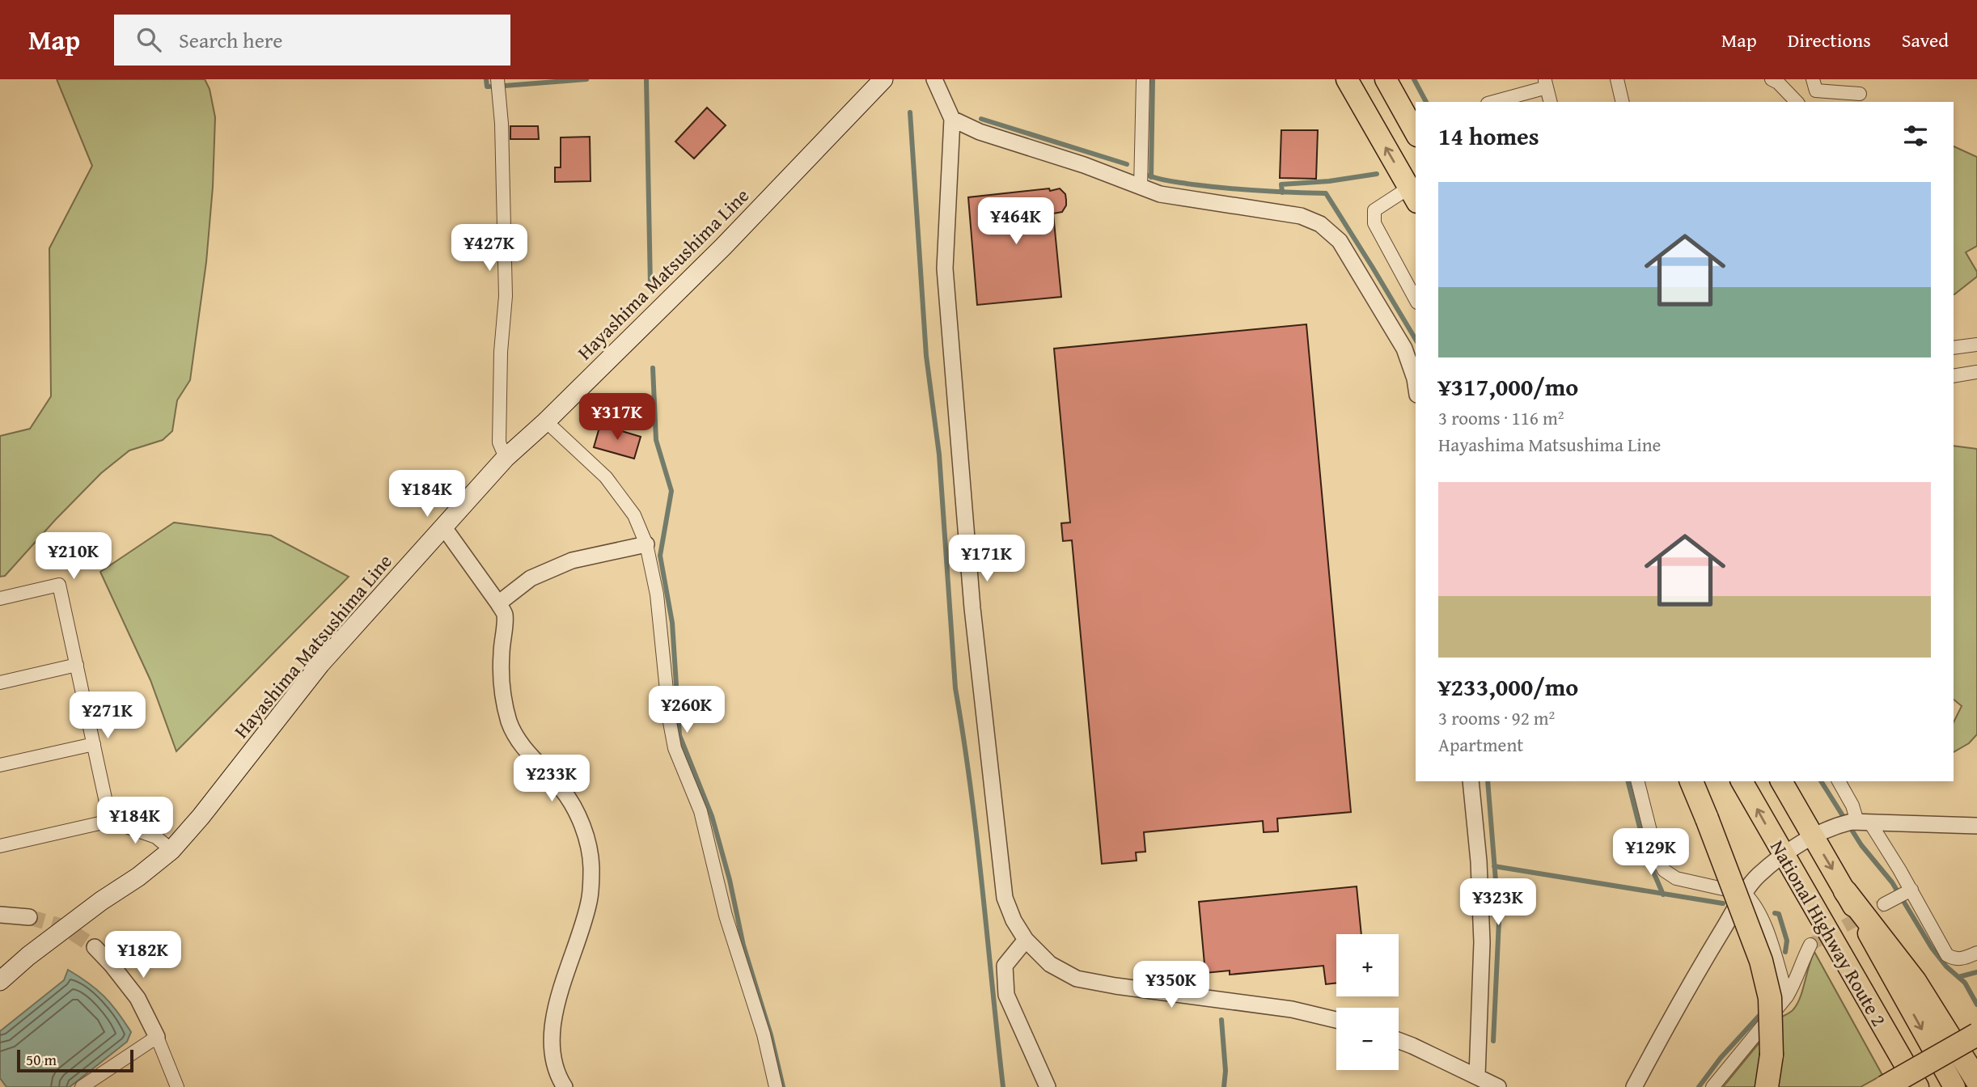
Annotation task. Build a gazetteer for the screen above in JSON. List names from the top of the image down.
{
  "streets": {
    "highway": ["National Highway Route 2"],
    "main road": ["Hayashima Matsushima Line"]
  },
  "scale_bar": "50 m",
  "page": {
    "header": "Map",
    "search": "Search here",
    "nav": ["Map", "Directions", "Saved"],
    "heading": "14 homes",
    "list": [
      {
        "name": "¥317,000/mo",
        "note": "3 rooms · 116 m² · Hayashima Matsushima Line"
      },
      {
        "name": "¥233,000/mo",
        "note": "3 rooms · 92 m² · Apartment"
      }
    ],
    "price": [
      "¥464K",
      "¥427K",
      "¥317K",
      "¥184K",
      "¥210K",
      "¥171K",
      "¥260K",
      "¥271K",
      "¥233K",
      "¥184K",
      "¥129K",
      "¥323K",
      "¥182K",
      "¥350K"
    ],
    "map_buttons": ["+", "−"],
    "scale": "50 m"
  }
}
